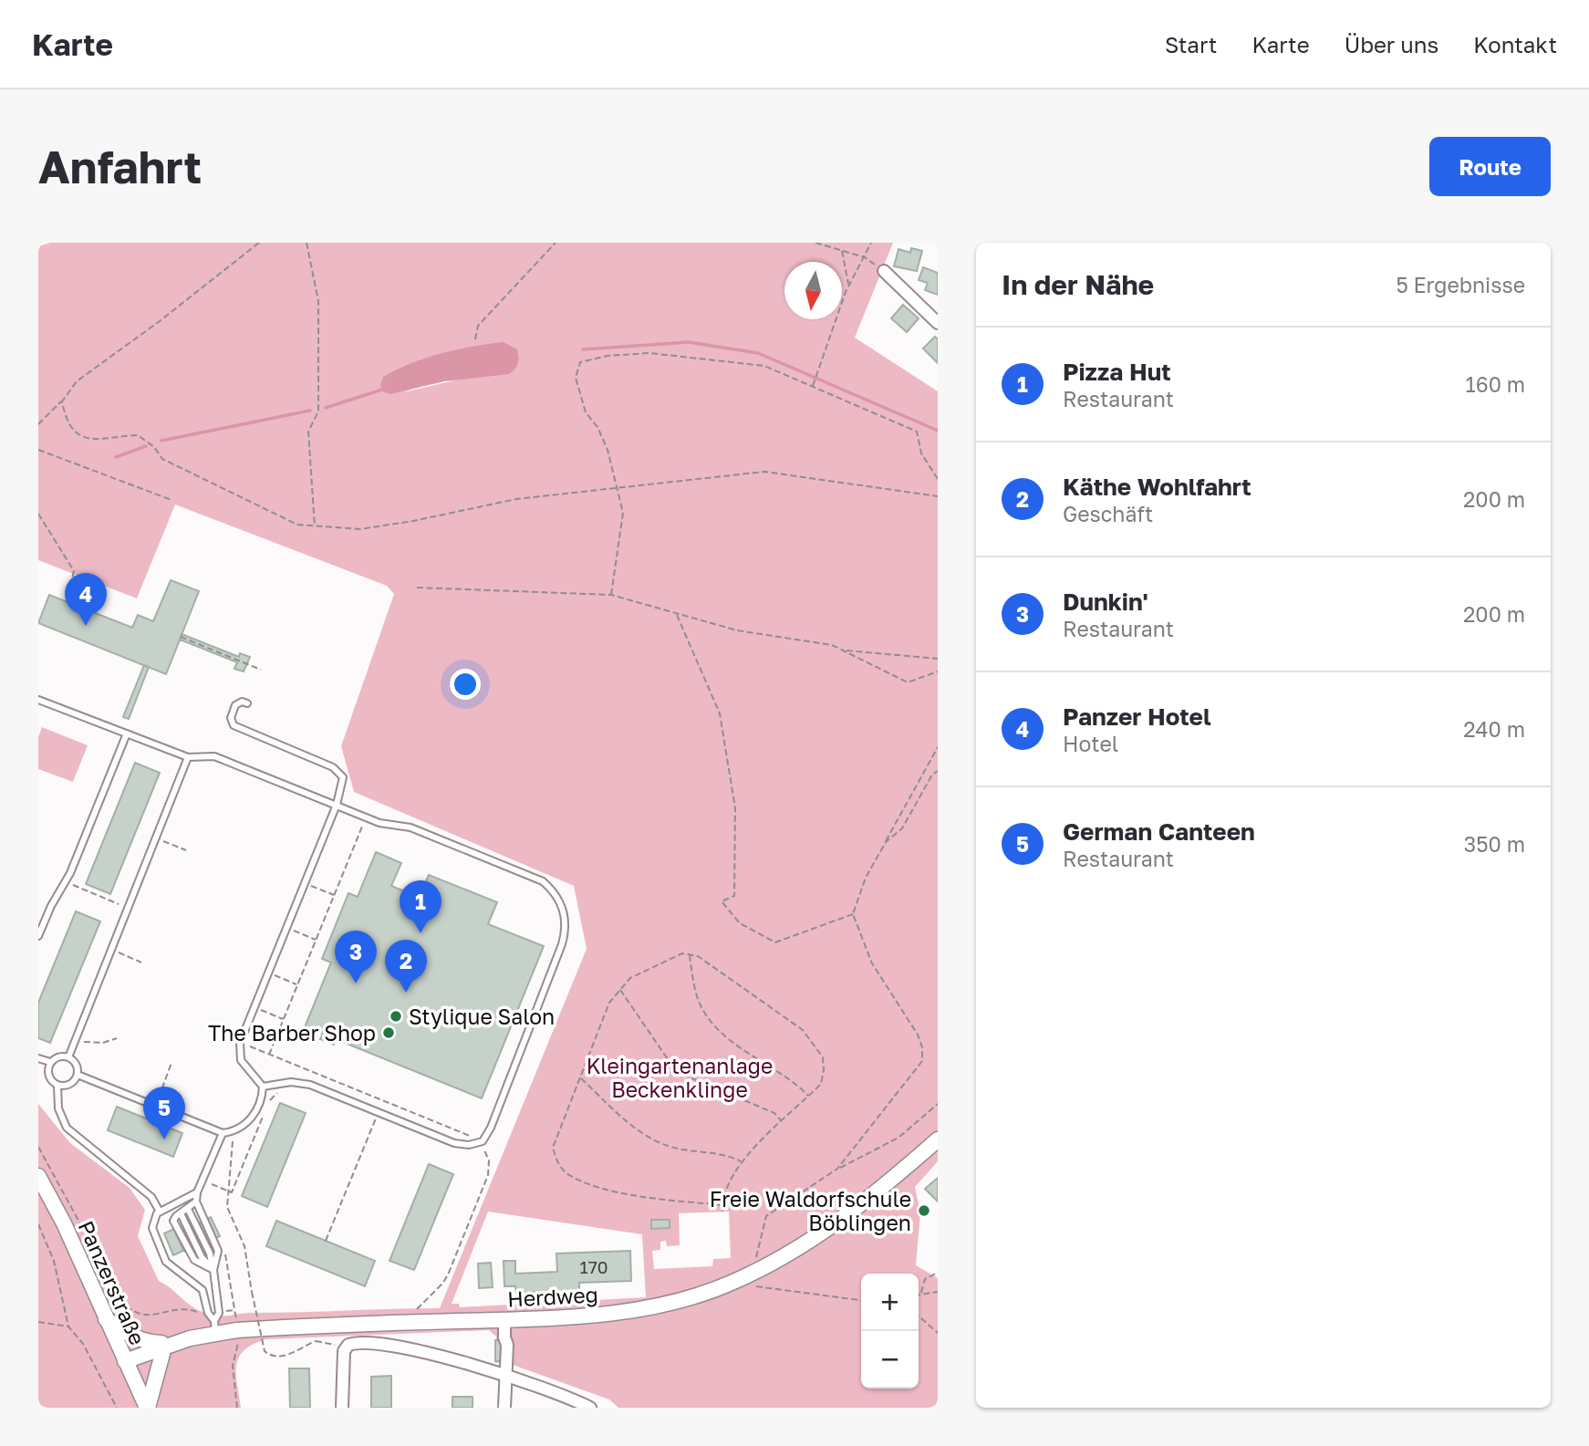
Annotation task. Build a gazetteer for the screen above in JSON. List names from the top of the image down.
{
  "streets": {
    "street": ["Panzerstraße", "Herdweg"]
  },
  "crossings": [
    ["Panzerstraße", "Herdweg"]
  ],
  "parks": ["Kleingartenanlage Beckenklinge"],
  "places": ["Stylique Salon", "The Barber Shop", "Freie Waldorfschule Böblingen"],
  "house_numbers": ["170"],
  "north": "bottom",
  "page": {
    "header": "Karte",
    "nav": [
      "Start",
      "Karte",
      "Über uns",
      "Kontakt"
    ],
    "buttons": "Route",
    "title": "Anfahrt",
    "heading": ["In der Nähe", "5 Ergebnisse"],
    "list": [
      {
        "mark": "1",
        "name": "Pizza Hut",
        "note": "Restaurant",
        "value": "160 m"
      },
      {
        "mark": "2",
        "name": "Käthe Wohlfahrt",
        "note": "Geschäft",
        "value": "200 m"
      },
      {
        "mark": "3",
        "name": "Dunkin'",
        "note": "Restaurant",
        "value": "200 m"
      },
      {
        "mark": "4",
        "name": "Panzer Hotel",
        "note": "Hotel",
        "value": "240 m"
      },
      {
        "mark": "5",
        "name": "German Canteen",
        "note": "Restaurant",
        "value": "350 m"
      }
    ],
    "pins": [
      "4",
      "1",
      "3",
      "2",
      "5"
    ],
    "map_buttons": ["+", "−"]
  }
}
